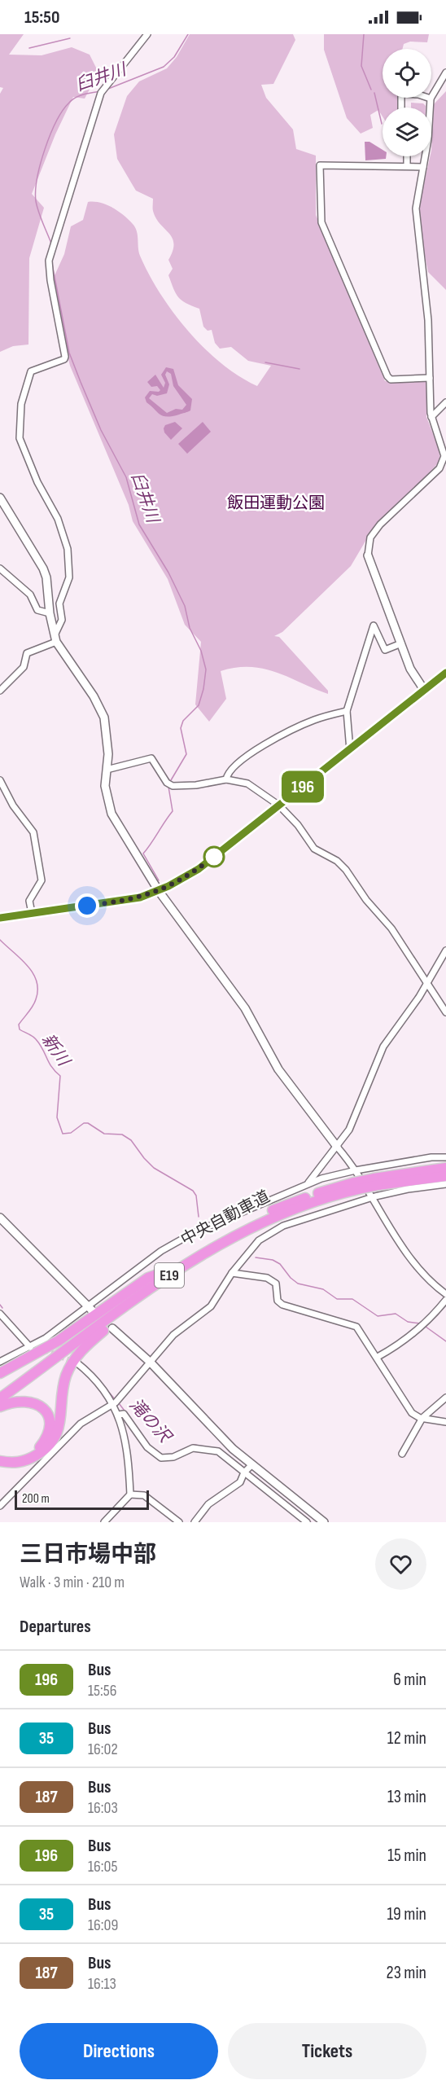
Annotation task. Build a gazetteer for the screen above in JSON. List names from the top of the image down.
{
  "streets": {
    "highway": ["中央自動車道", "E19"]
  },
  "water": ["臼井川", "新川", "滝の沢"],
  "parks": ["飯田運動公園"],
  "lines": ["bus line 196"],
  "scale_bar": "200 m",
  "page": {
    "status": "15:50",
    "on_map": "196",
    "scale": "200 m",
    "heading": [
      ["三日市場中部", "Walk · 3 min · 210 m"],
      "Departures"
    ],
    "list": [
      {
        "mark": "196",
        "name": "Bus",
        "note": "15:56",
        "value": "6 min"
      },
      {
        "mark": "35",
        "name": "Bus",
        "note": "16:02",
        "value": "12 min"
      },
      {
        "mark": "187",
        "name": "Bus",
        "note": "16:03",
        "value": "13 min"
      },
      {
        "mark": "196",
        "name": "Bus",
        "note": "16:05",
        "value": "15 min"
      },
      {
        "mark": "35",
        "name": "Bus",
        "note": "16:09",
        "value": "19 min"
      },
      {
        "mark": "187",
        "name": "Bus",
        "note": "16:13",
        "value": "23 min"
      }
    ],
    "buttons": ["Directions", "Tickets"]
  }
}
